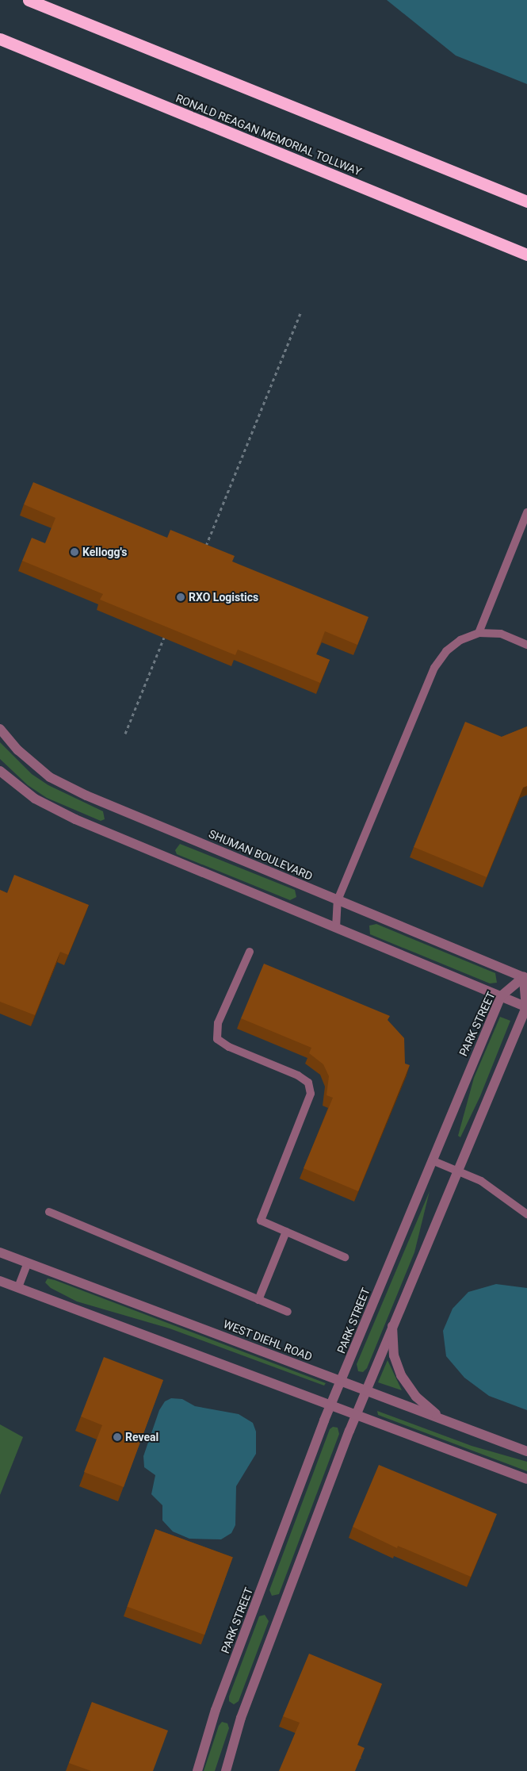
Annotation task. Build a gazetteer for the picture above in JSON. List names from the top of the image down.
{
  "streets": {
    "highway": ["RONALD REAGAN MEMORIAL TOLLWAY"],
    "street": ["SHUMAN BOULEVARD", "PARK STREET", "WEST DIEHL ROAD"]
  },
  "crossings": [
    ["SHUMAN BOULEVARD", "PARK STREET"],
    ["PARK STREET", "WEST DIEHL ROAD"]
  ],
  "places": ["Kellogg's", "RXO Logistics", "Reveal"]
}
